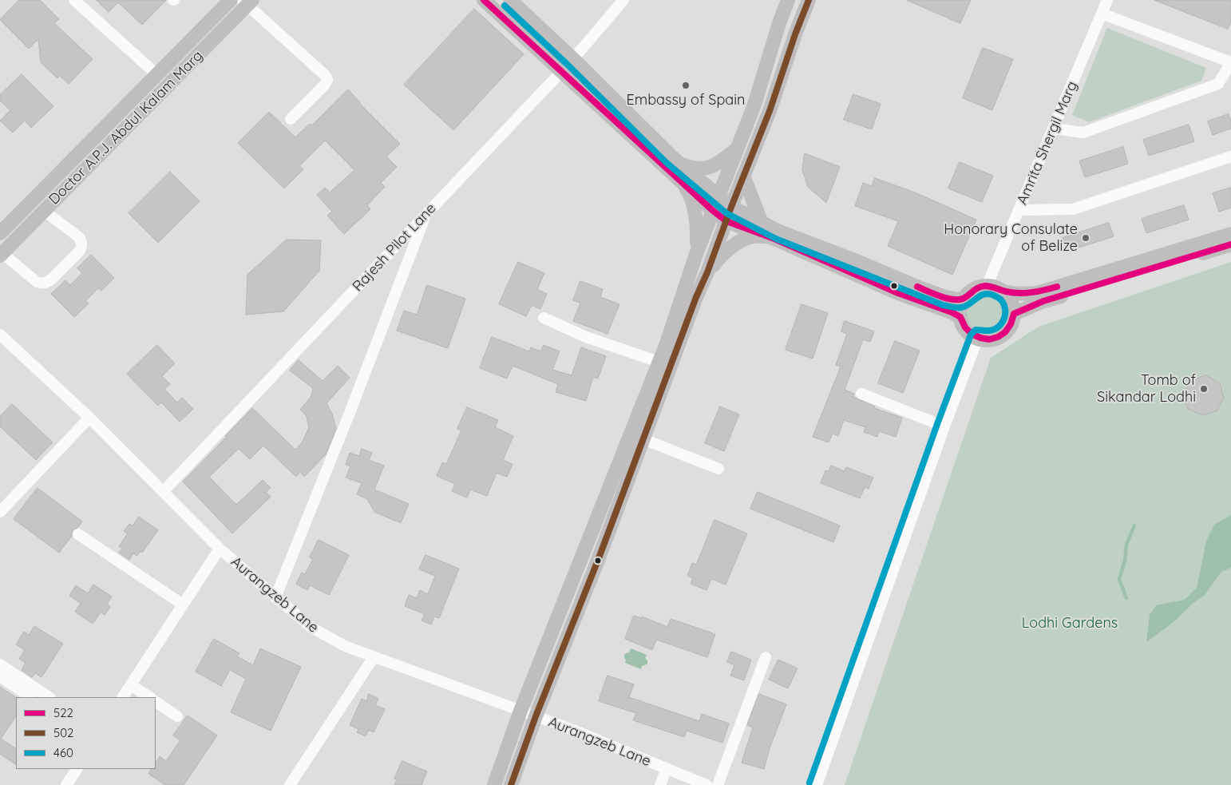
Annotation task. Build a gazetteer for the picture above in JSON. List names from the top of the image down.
{
  "streets": {
    "main road": ["Doctor A.P.J. Abdul Kalam Marg"],
    "street": ["Amrita Shergil Marg", "Rajesh Pilot Lane", "Aurangzeb Lane"]
  },
  "crossings": [
    ["Rajesh Pilot Lane", "Aurangzeb Lane"]
  ],
  "parks": ["Lodhi Gardens"],
  "places": ["Embassy of Spain", "Honorary Consulate of Belize", "Tomb of Sikandar Lodhi"],
  "lines": ["transit line 522", "transit line 502", "transit line 460"],
  "legend": ["522", "502", "460"]
}
